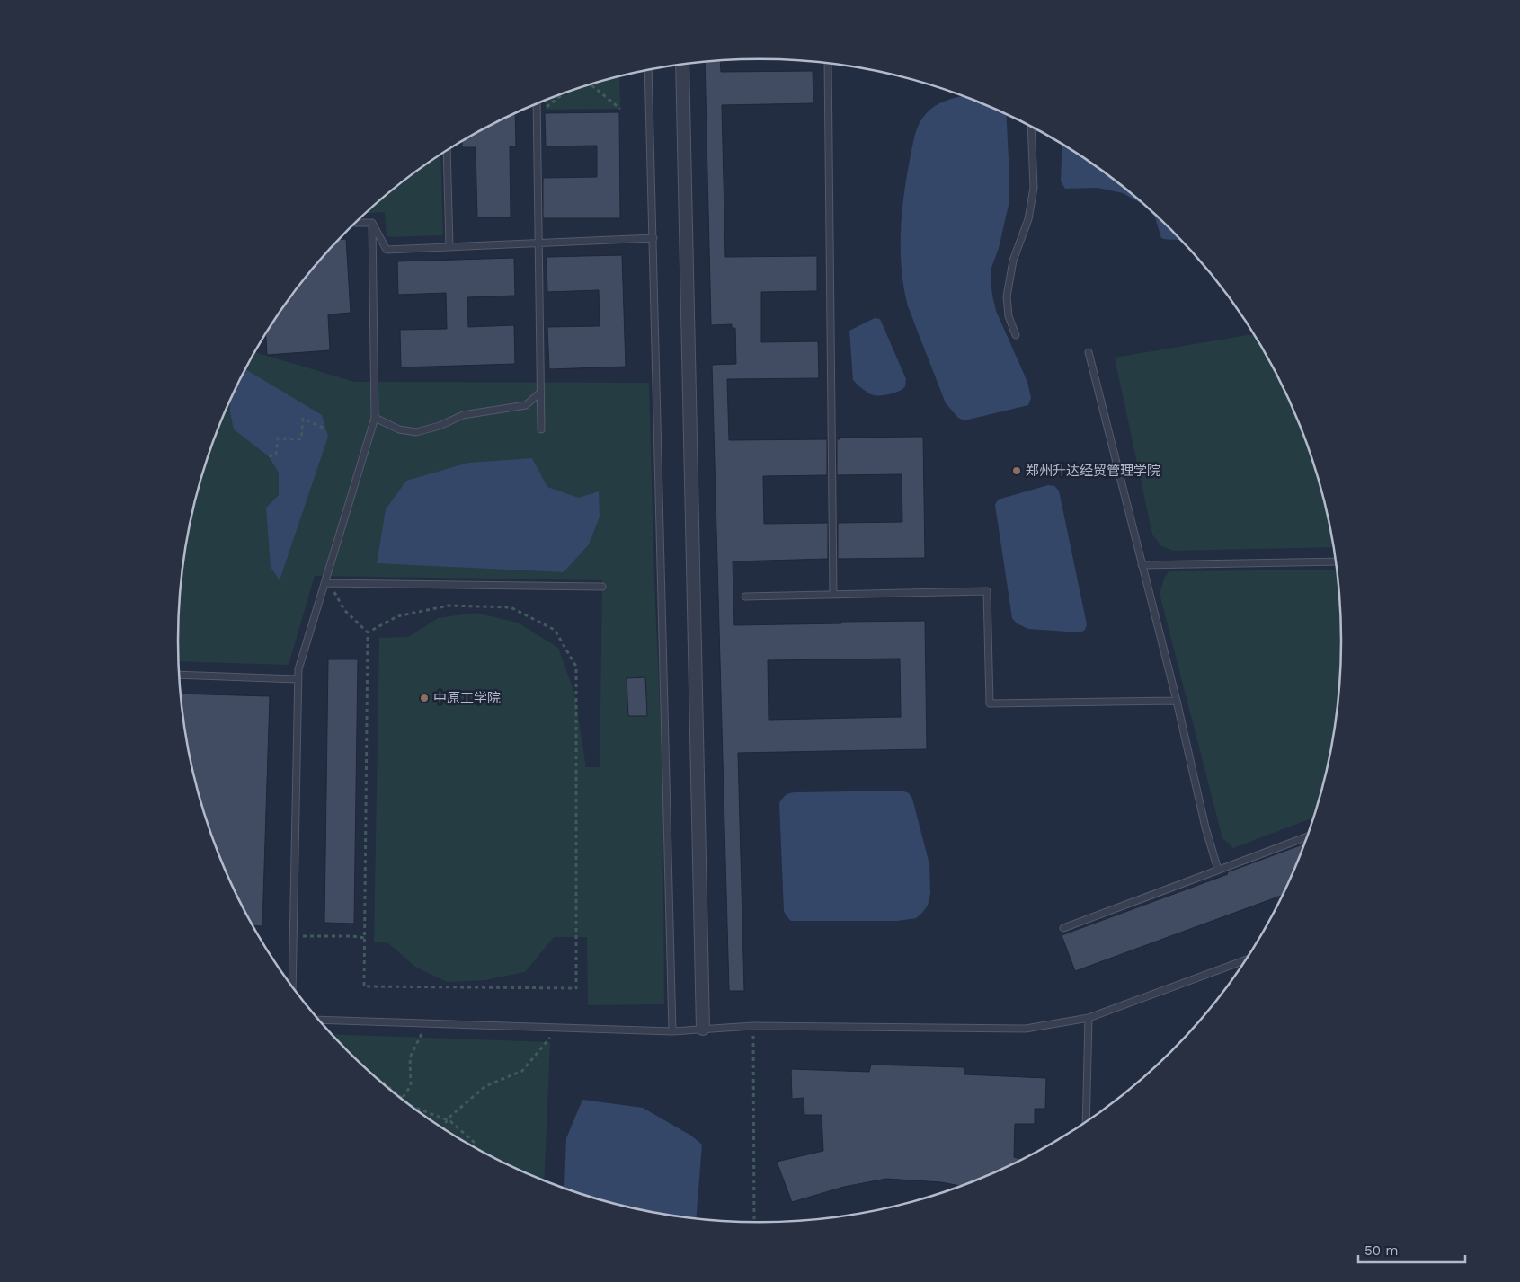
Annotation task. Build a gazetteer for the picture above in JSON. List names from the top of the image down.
{
  "places": ["郑州升达经贸管理学院", "中原工学院"],
  "scale_bar": "50 m"
}
